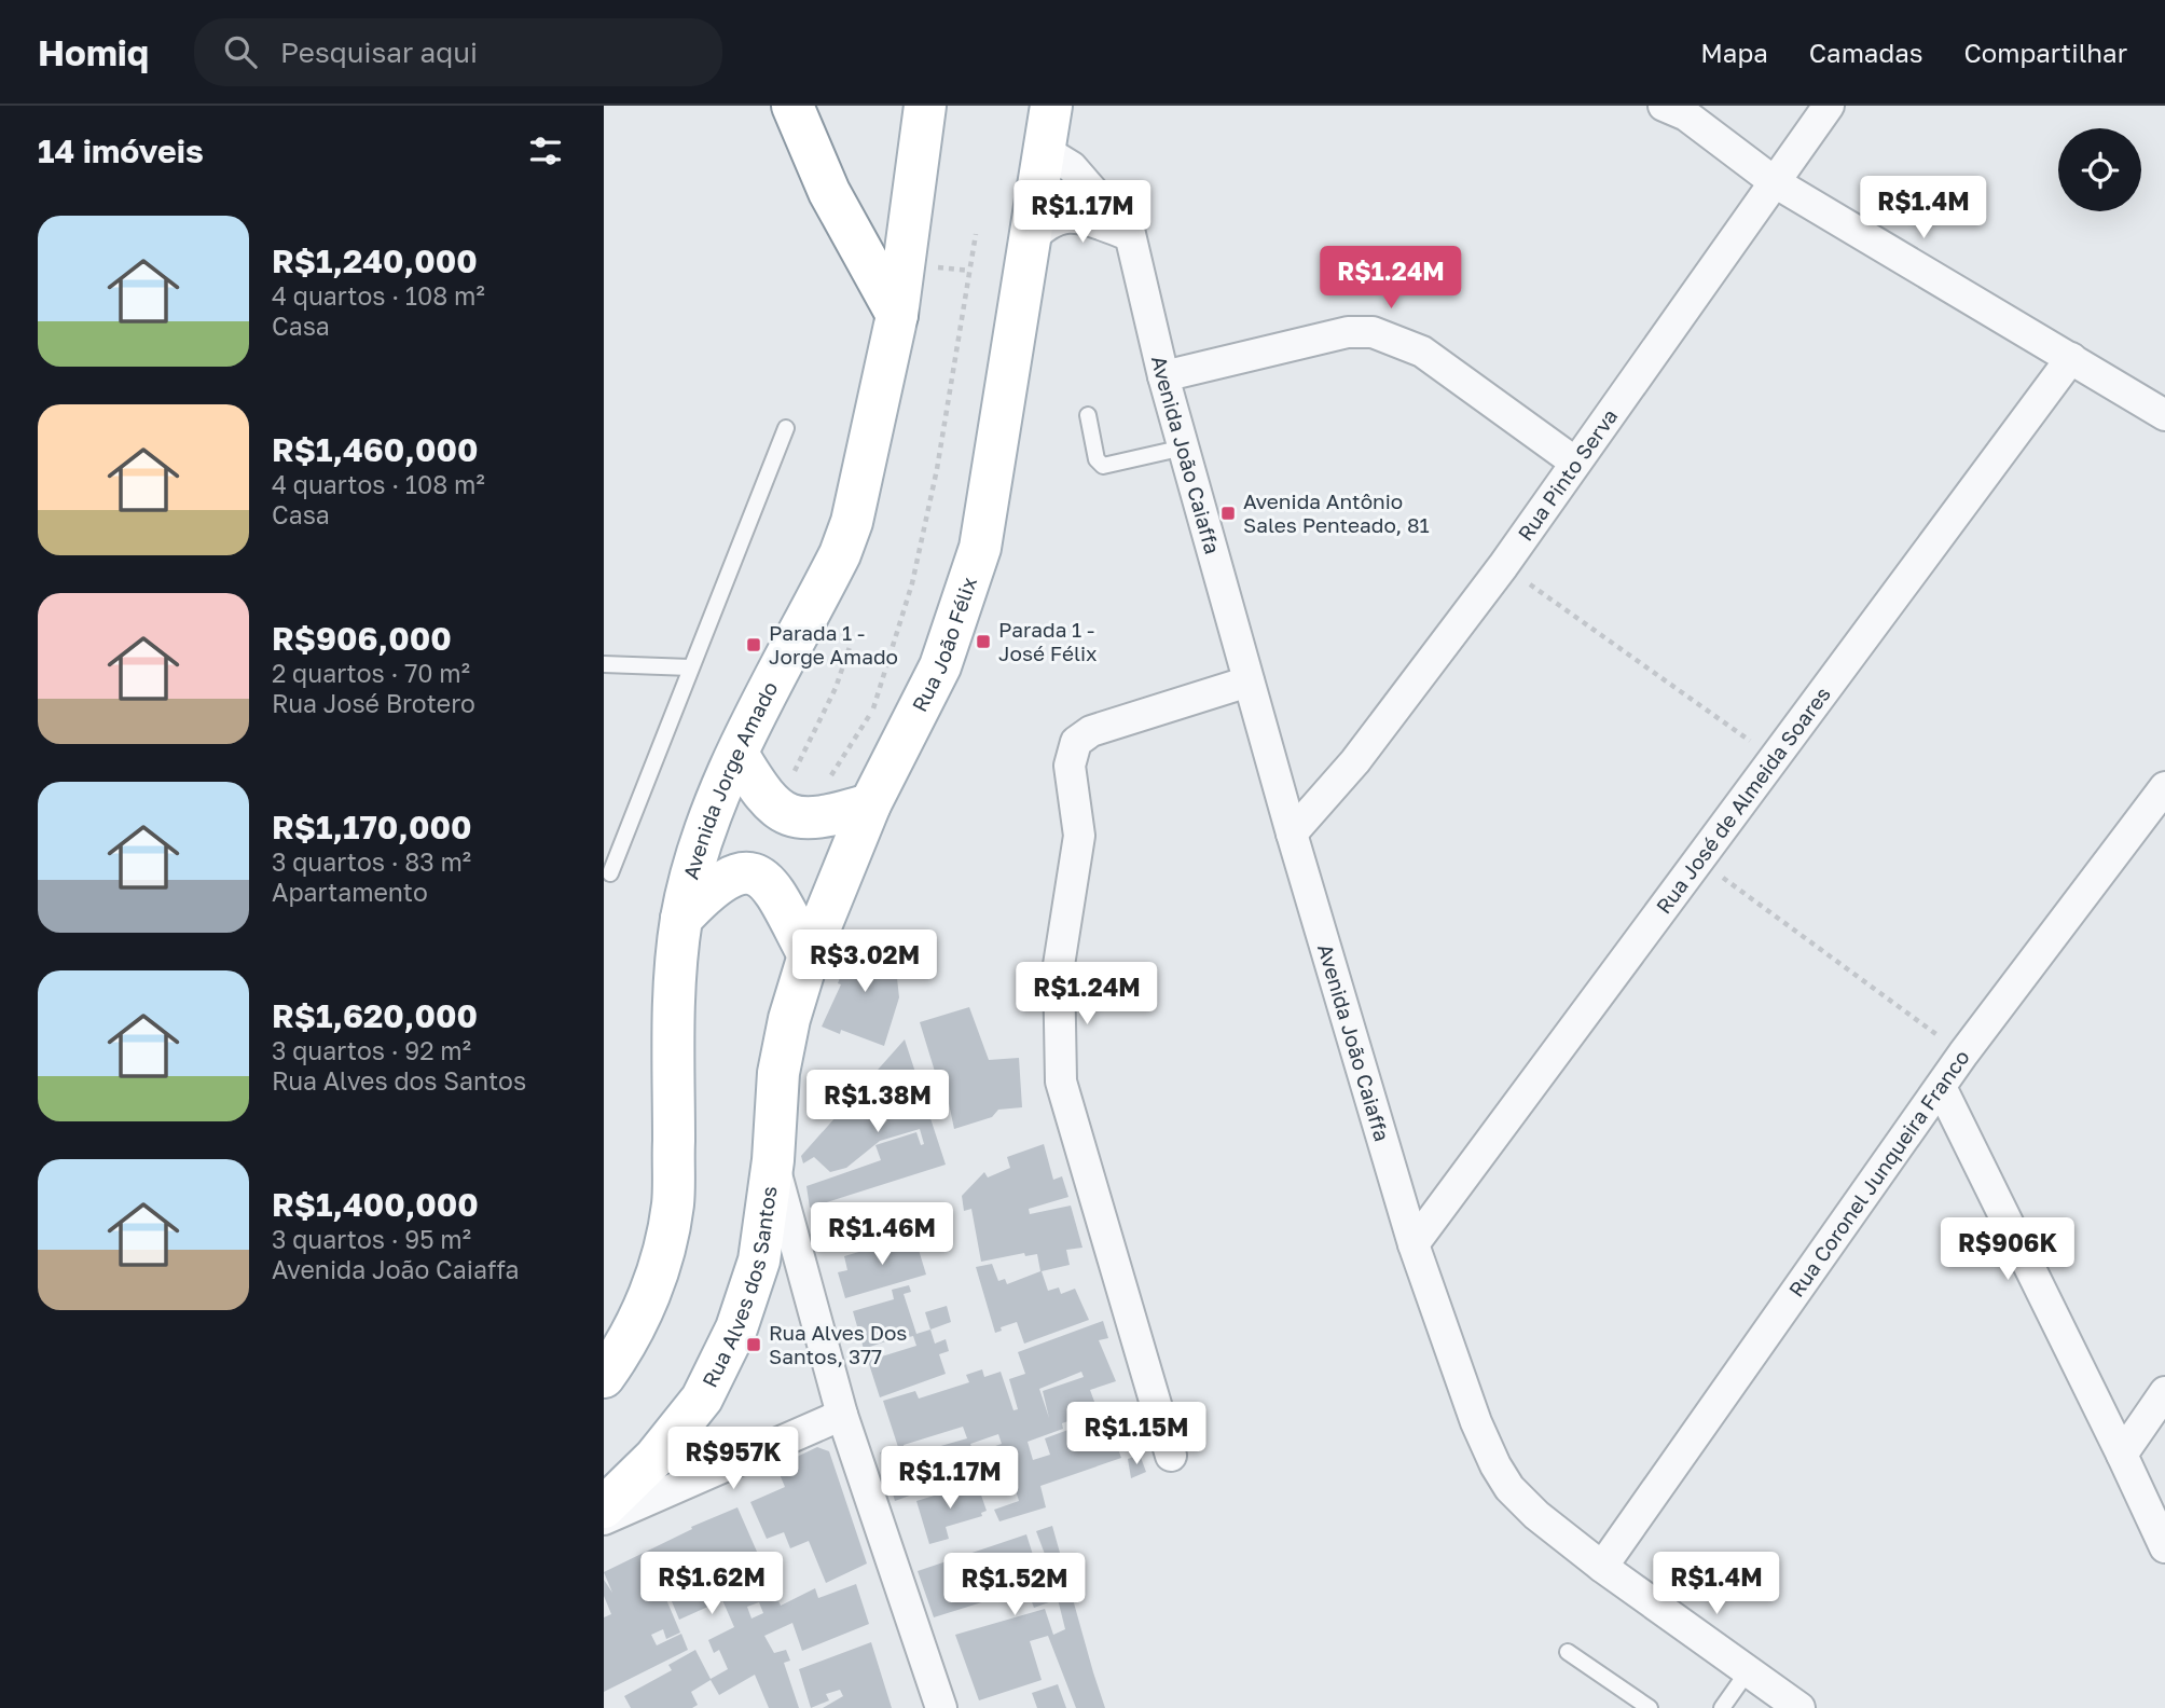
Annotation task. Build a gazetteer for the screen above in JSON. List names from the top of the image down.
{
  "streets": {
    "main road": ["Rua João Félix", "Avenida Jorge Amado", "Rua Alves dos Santos"],
    "street": [
      "Avenida João Caiaffa",
      "Rua Pinto Serva",
      "Rua José de Almeida Soares",
      "Rua Coronel Junqueira Franco"
    ]
  },
  "crossings": [
    ["Avenida João Caiaffa", "Rua Pinto Serva"],
    ["Avenida João Caiaffa", "Rua João Félix"],
    ["Avenida João Caiaffa", "Rua José de Almeida Soares"],
    ["Avenida João Caiaffa", "Rua Coronel Junqueira Franco"],
    ["Rua João Félix", "Rua Alves dos Santos"]
  ],
  "places": {
    "transit": [
      "Avenida Antônio Sales Penteado, 81",
      "Parada 1 - José Félix",
      "Parada 1 - Jorge Amado",
      "Rua Alves Dos Santos, 377"
    ]
  },
  "page": {
    "header": "Homiq",
    "search": "Pesquisar aqui",
    "nav": ["Mapa", "Camadas", "Compartilhar"],
    "heading": "14 imóveis",
    "price": [
      "R$1.4M",
      "R$1.17M",
      "R$1.24M",
      "R$3.02M",
      "R$1.24M",
      "R$1.38M",
      "R$1.46M",
      "R$906K",
      "R$1.15M",
      "R$957K",
      "R$1.17M",
      "R$1.62M",
      "R$1.4M",
      "R$1.52M"
    ],
    "list": [
      {
        "name": "R$1,240,000",
        "note": "4 quartos · 108 m² · Casa"
      },
      {
        "name": "R$1,460,000",
        "note": "4 quartos · 108 m² · Casa"
      },
      {
        "name": "R$906,000",
        "note": "2 quartos · 70 m² · Rua José Brotero"
      },
      {
        "name": "R$1,170,000",
        "note": "3 quartos · 83 m² · Apartamento"
      },
      {
        "name": "R$1,620,000",
        "note": "3 quartos · 92 m² · Rua Alves dos Santos"
      },
      {
        "name": "R$1,400,000",
        "note": "3 quartos · 95 m² · Avenida João Caiaffa"
      }
    ]
  }
}
